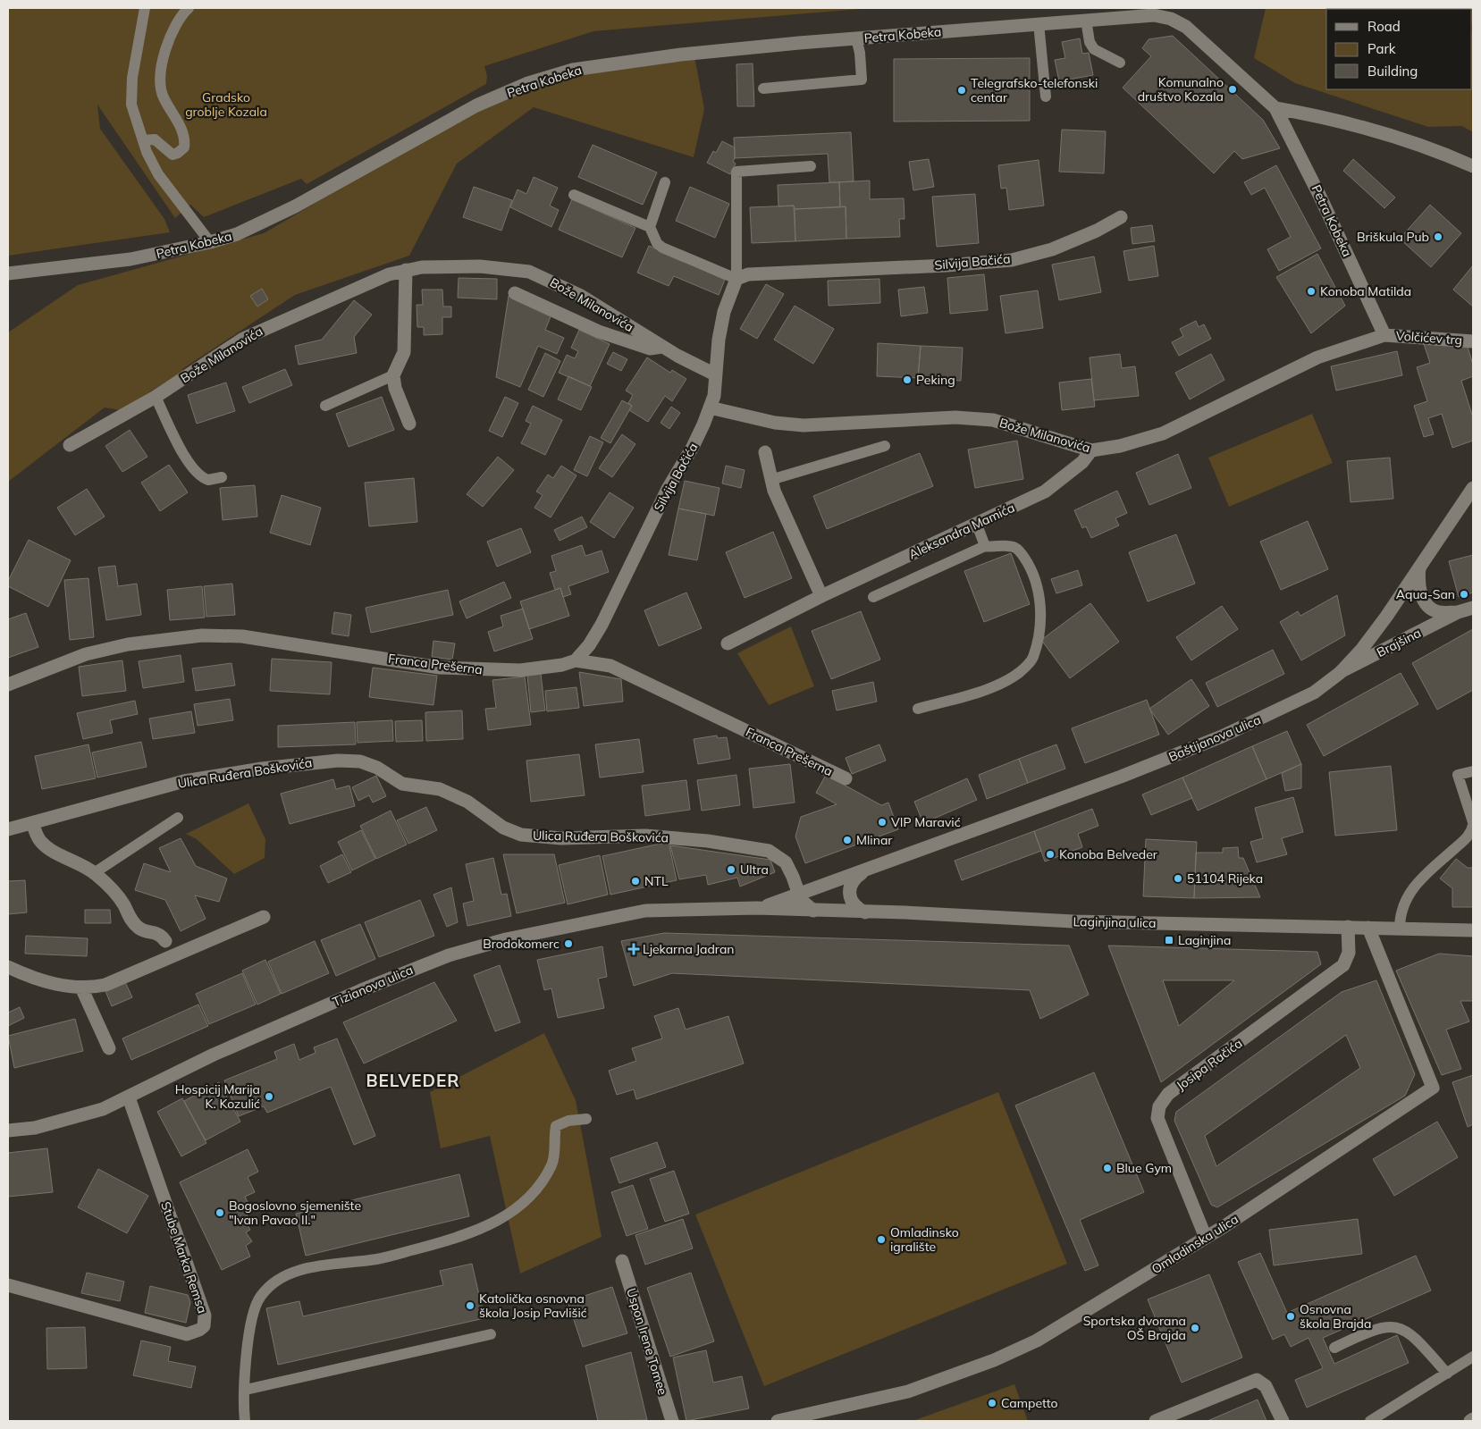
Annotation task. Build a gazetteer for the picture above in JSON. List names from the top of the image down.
{
  "streets": {
    "street": [
      "Petra Kobeka",
      "Silvija Bačića",
      "Bože Milanovića",
      "Volčićev trg",
      "Aleksandra Mamića",
      "Brajšina",
      "Franca Prešerna",
      "Baštijanova ulica",
      "Ulica Ruđera Boškovića",
      "Laginjina ulica",
      "Tizianova ulica",
      "Josipa Račića",
      "Omladinska ulica",
      "Stube Marka Remsa",
      "Uspon Irene Tomee"
    ]
  },
  "crossings": [
    ["Petra Kobeka", "Bože Milanovića"],
    ["Petra Kobeka", "Volčićev trg"],
    ["Silvija Bačića", "Bože Milanovića"],
    ["Silvija Bačića", "Franca Prešerna"],
    ["Bože Milanovića", "Volčićev trg"],
    ["Bože Milanovića", "Aleksandra Mamića"],
    ["Brajšina", "Baštijanova ulica"],
    ["Baštijanova ulica", "Ulica Ruđera Boškovića"],
    ["Baštijanova ulica", "Laginjina ulica"],
    ["Baštijanova ulica", "Tizianova ulica"],
    ["Ulica Ruđera Boškovića", "Laginjina ulica"],
    ["Laginjina ulica", "Tizianova ulica"],
    ["Laginjina ulica", "Josipa Račića"],
    ["Laginjina ulica", "Omladinska ulica"],
    ["Tizianova ulica", "Stube Marka Remsa"],
    ["Josipa Račića", "Omladinska ulica"]
  ],
  "districts": ["BELVEDER"],
  "parks": ["Gradsko groblje Kozala"],
  "places": {
    "other": [
      "Komunalno društvo Kozala",
      "Telegrafsko-telefonski centar",
      "Briškula Pub",
      "Konoba Matilda",
      "Peking",
      "Aqua-San",
      "VIP Maravić",
      "Mlinar",
      "Konoba Belveder",
      "Ultra",
      "51104 Rijeka",
      "NTL",
      "Brodokomerc",
      "Hospicij Marija K. Kozulić",
      "Blue Gym",
      "Bogoslovno sjemenište \"Ivan Pavao II.\"",
      "Omladinsko igralište",
      "Katolička osnovna škola Josip Pavlišić",
      "Osnovna škola Brajda",
      "Sportska dvorana OŠ Brajda",
      "Campetto"
    ],
    "transit": ["Laginjina"],
    "health": ["Ljekarna Jadran"]
  },
  "legend": ["Road", "Park", "Building"]
}
